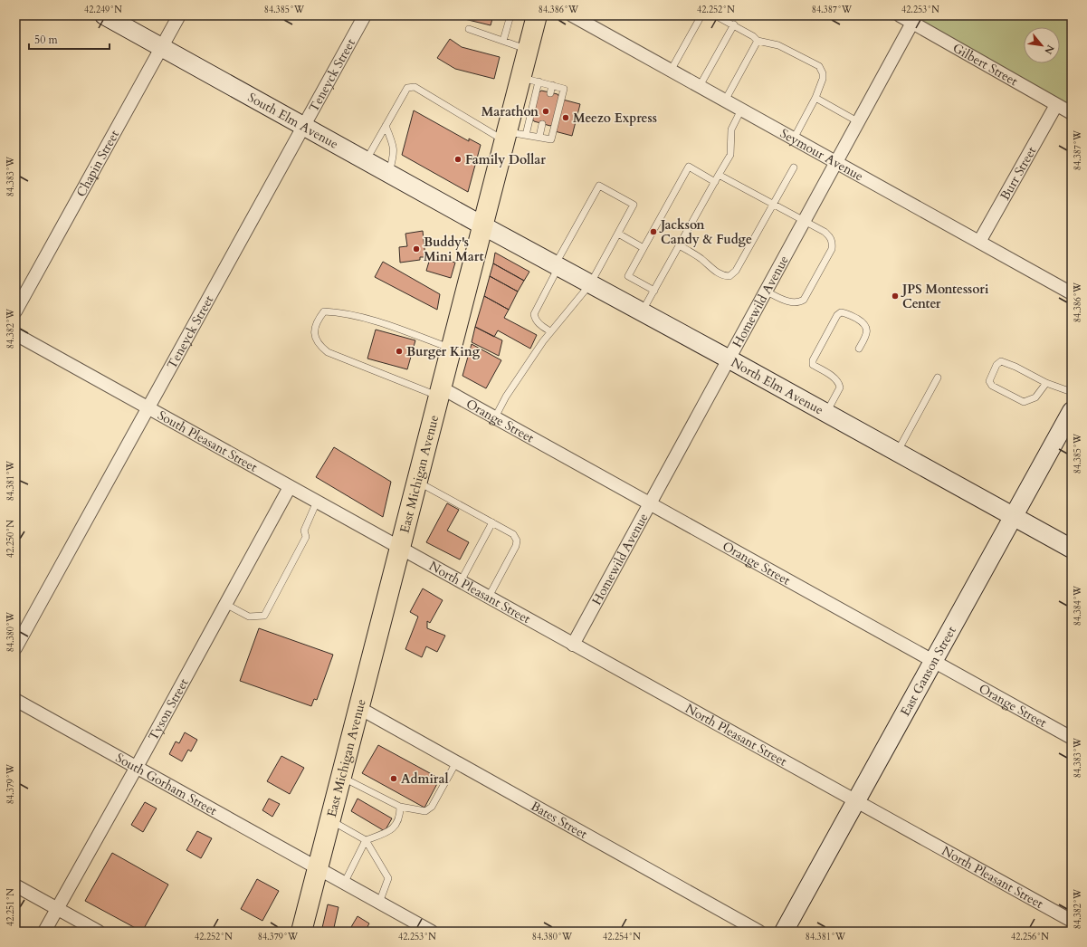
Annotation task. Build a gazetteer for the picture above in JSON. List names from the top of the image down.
{
  "streets": {
    "main road": ["East Michigan Avenue"],
    "street": [
      "Gilbert Street",
      "Teneyck Street",
      "South Elm Avenue",
      "Seymour Avenue",
      "Chapin Street",
      "Burr Street",
      "Homewild Avenue",
      "North Elm Avenue",
      "Orange Street",
      "South Pleasant Street",
      "North Pleasant Street",
      "East Ganson Street",
      "Tyson Street",
      "South Gorham Street",
      "Bates Street"
    ]
  },
  "crossings": [
    ["Gilbert Street", "Burr Street"],
    ["Gilbert Street", "Homewild Avenue"],
    ["Teneyck Street", "South Elm Avenue"],
    ["Teneyck Street", "South Pleasant Street"],
    ["South Elm Avenue", "Chapin Street"],
    ["South Elm Avenue", "North Elm Avenue"],
    ["South Elm Avenue", "East Michigan Avenue"],
    ["Seymour Avenue", "Burr Street"],
    ["Seymour Avenue", "Homewild Avenue"],
    ["Homewild Avenue", "North Elm Avenue"],
    ["Homewild Avenue", "Orange Street"],
    ["Homewild Avenue", "North Pleasant Street"],
    ["North Elm Avenue", "East Michigan Avenue"],
    ["North Elm Avenue", "East Ganson Street"],
    ["Orange Street", "East Michigan Avenue"],
    ["Orange Street", "East Ganson Street"],
    ["South Pleasant Street", "East Michigan Avenue"],
    ["South Pleasant Street", "North Pleasant Street"],
    ["South Pleasant Street", "Tyson Street"],
    ["East Michigan Avenue", "North Pleasant Street"],
    ["East Michigan Avenue", "South Gorham Street"],
    ["East Michigan Avenue", "Bates Street"],
    ["North Pleasant Street", "East Ganson Street"],
    ["Tyson Street", "South Gorham Street"]
  ],
  "places": [
    "Marathon",
    "Meezo Express",
    "Family Dollar",
    "Jackson Candy & Fudge",
    "Buddy's Mini Mart",
    "JPS Montessori Center",
    "Burger King",
    "Admiral"
  ],
  "scale_bar": "50 m",
  "north": "bottom right",
  "coordinates": [
    "42.249°N",
    "84.385°W",
    "84.386°W",
    "42.252°N",
    "84.387°W",
    "42.253°N",
    "84.383°W",
    "84.382°W",
    "84.381°W",
    "42.250°N",
    "84.384°W",
    "84.380°W",
    "84.379°W",
    "42.251°N",
    "42.254°N",
    "42.256°N"
  ]
}
